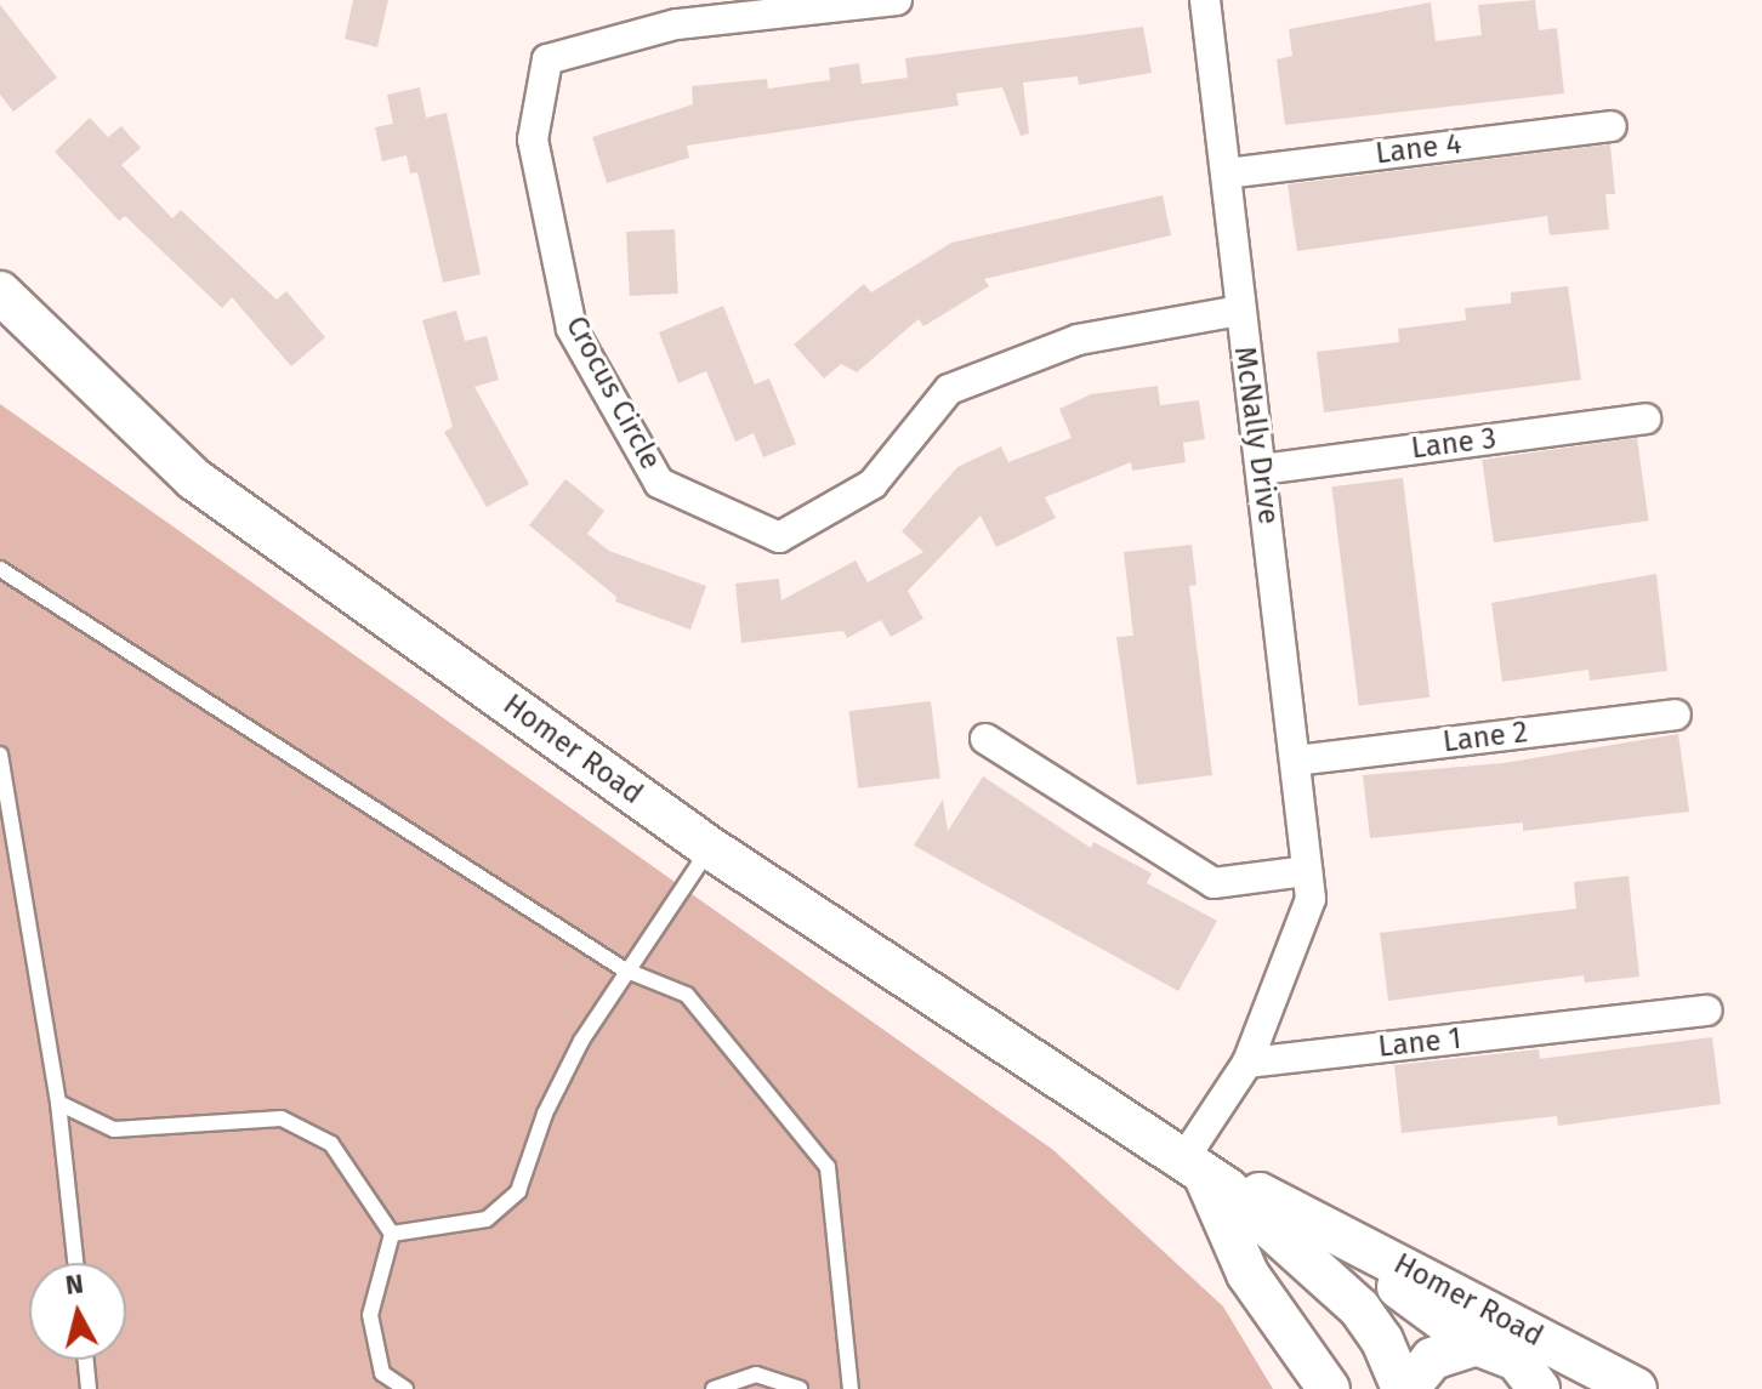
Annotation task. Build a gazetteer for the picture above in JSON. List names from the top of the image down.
{
  "streets": {
    "street": [
      "Lane 4",
      "Crocus Circle",
      "McNally Drive",
      "Lane 3",
      "Lane 2",
      "Homer Road",
      "Lane 1"
    ]
  },
  "crossings": [
    ["Lane 4", "McNally Drive"],
    ["Crocus Circle", "McNally Drive"],
    ["McNally Drive", "Lane 3"],
    ["McNally Drive", "Lane 2"],
    ["McNally Drive", "Lane 1"]
  ],
  "north": "top"
}
